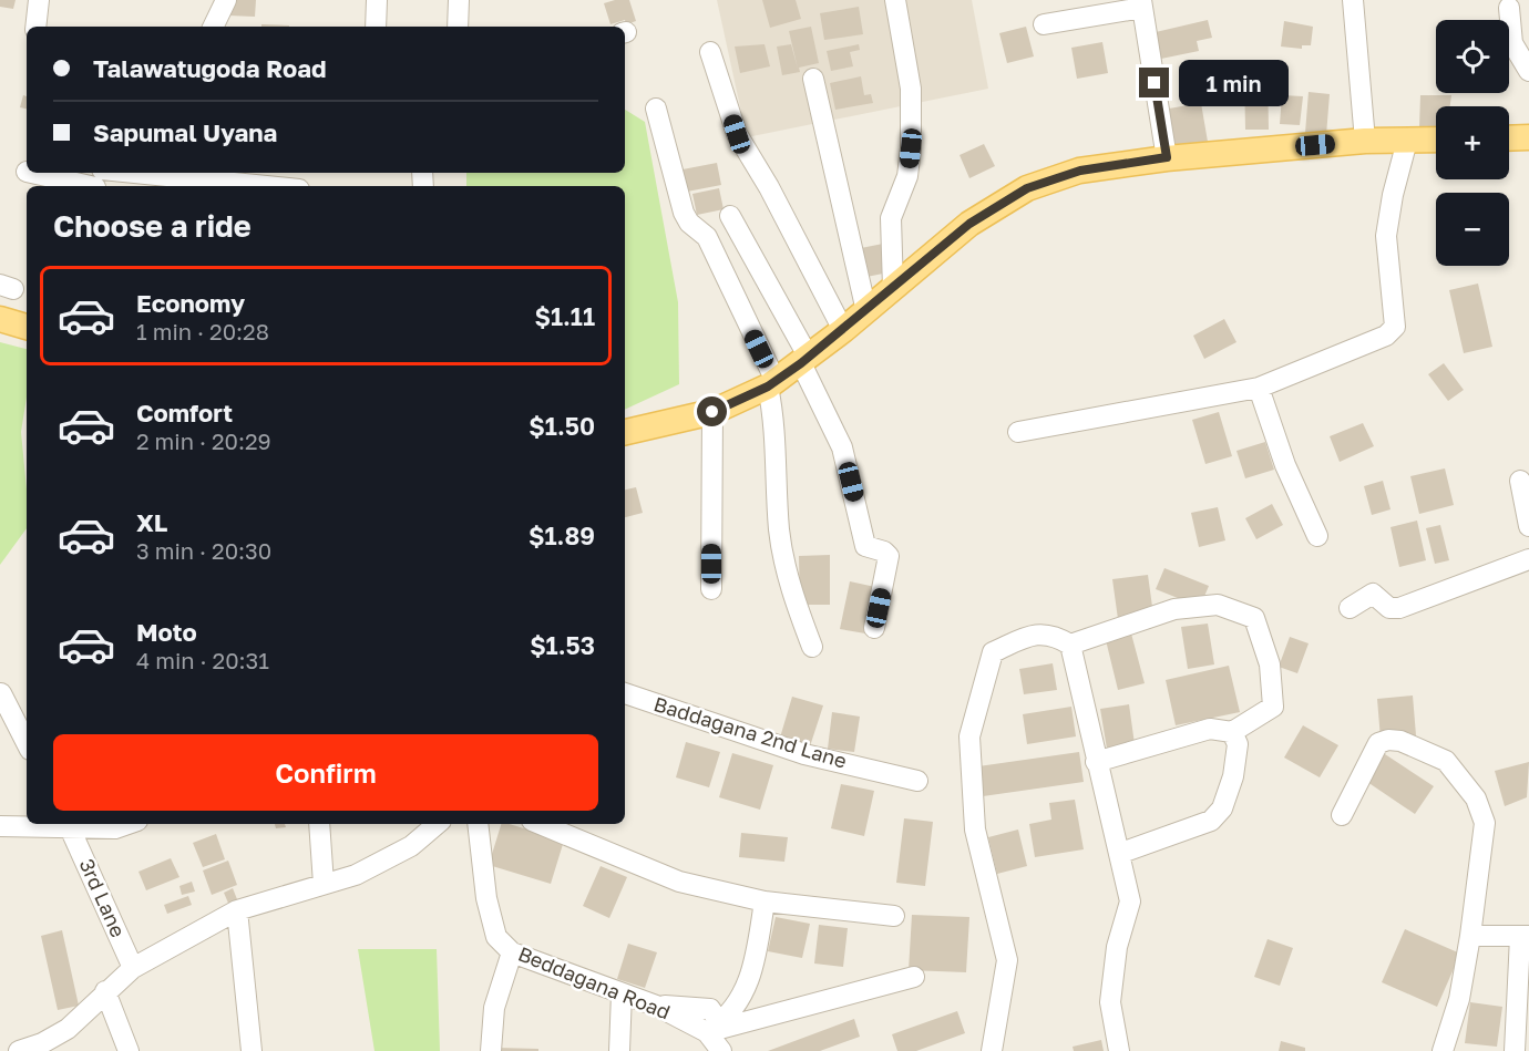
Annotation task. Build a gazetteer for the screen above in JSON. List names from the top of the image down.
{
  "streets": {
    "street": ["Baddagana 2nd Lane", "3rd Lane", "Beddagana Road"]
  },
  "page": {
    "map_buttons": ["+", "−"],
    "banner": ["Talawatugoda Road", "Sapumal Uyana"],
    "bubble": "1 min",
    "heading": "Choose a ride",
    "list": [
      {
        "name": "Economy",
        "note": "1 min · 20:28",
        "value": "$1.11"
      },
      {
        "name": "Comfort",
        "note": "2 min · 20:29",
        "value": "$1.50"
      },
      {
        "name": "XL",
        "note": "3 min · 20:30",
        "value": "$1.89"
      },
      {
        "name": "Moto",
        "note": "4 min · 20:31",
        "value": "$1.53"
      }
    ],
    "buttons": "Confirm"
  }
}
